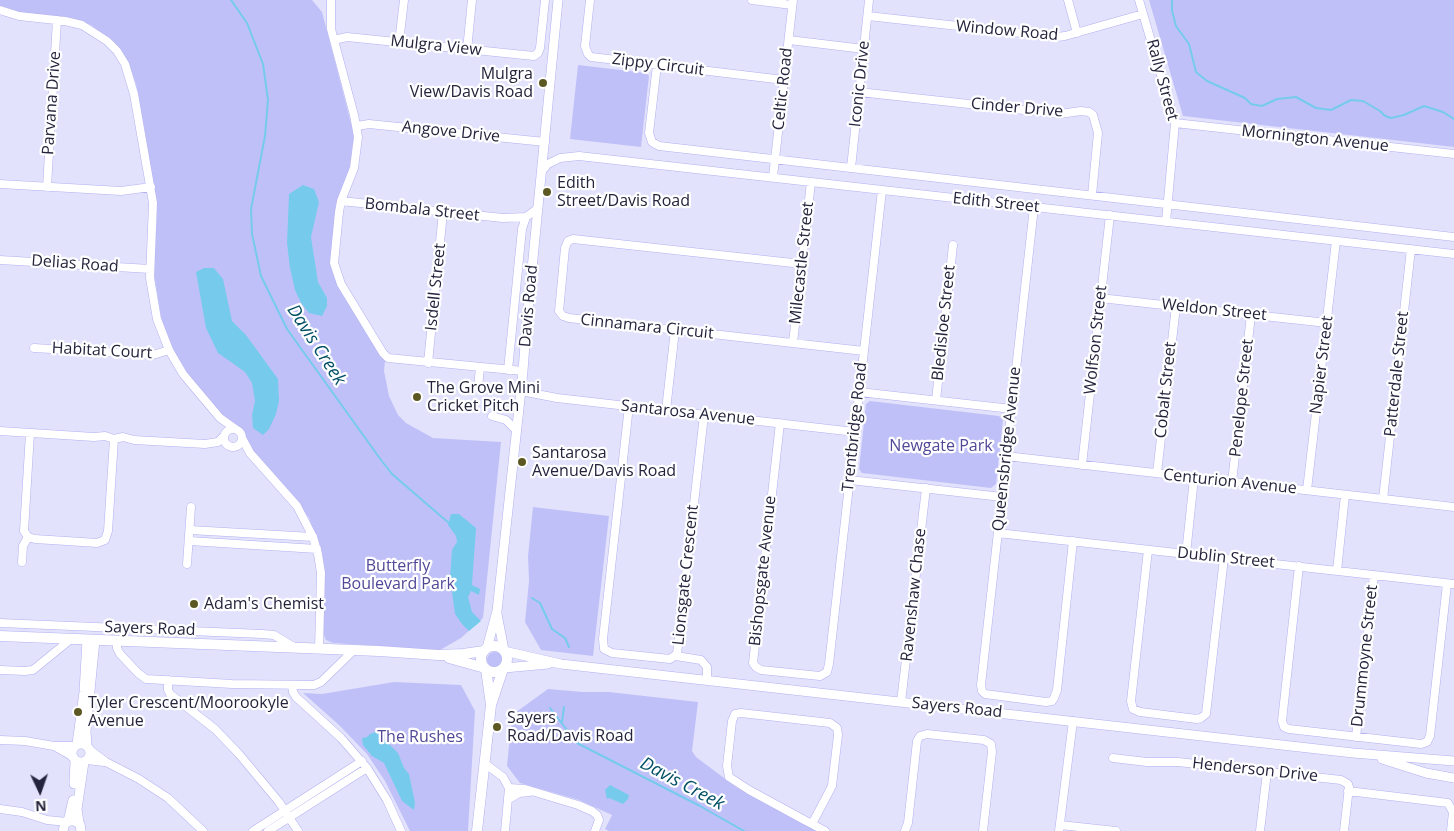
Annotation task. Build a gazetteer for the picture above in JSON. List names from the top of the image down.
{
  "streets": {
    "main road": ["Sayers Road"],
    "street": [
      "Window Road",
      "Mulgra View",
      "Zippy Circuit",
      "Rally Street",
      "Iconic Drive",
      "Celtic Road",
      "Parvana Drive",
      "Cinder Drive",
      "Angove Drive",
      "Mornington Avenue",
      "Edith Street",
      "Bombala Street",
      "Milecastle Street",
      "Delias Road",
      "Isdell Street",
      "Davis Road",
      "Weldon Street",
      "Bledisloe Street",
      "Cinnamara Circuit",
      "Wolfson Street",
      "Habitat Court",
      "Napier Street",
      "Patterdale Street",
      "Cobalt Street",
      "Penelope Street",
      "Santarosa Avenue",
      "Trentbridge Road",
      "Queensbridge Avenue",
      "Centurion Avenue",
      "Dublin Street",
      "Bishopsgate Avenue",
      "Lionsgate Crescent",
      "Ravenshaw Chase",
      "Drummoyne Street",
      "Henderson Drive"
    ]
  },
  "crossings": [
    ["Window Road", "Rally Street"],
    ["Window Road", "Iconic Drive"],
    ["Zippy Circuit", "Celtic Road"],
    ["Zippy Circuit", "Edith Street"],
    ["Rally Street", "Mornington Avenue"],
    ["Rally Street", "Edith Street"],
    ["Iconic Drive", "Cinder Drive"],
    ["Iconic Drive", "Edith Street"],
    ["Celtic Road", "Edith Street"],
    ["Cinder Drive", "Edith Street"],
    ["Angove Drive", "Davis Road"],
    ["Edith Street", "Milecastle Street"],
    ["Edith Street", "Davis Road"],
    ["Edith Street", "Wolfson Street"],
    ["Edith Street", "Napier Street"],
    ["Edith Street", "Patterdale Street"],
    ["Edith Street", "Trentbridge Road"],
    ["Edith Street", "Queensbridge Avenue"],
    ["Bombala Street", "Isdell Street"],
    ["Milecastle Street", "Cinnamara Circuit"],
    ["Davis Road", "Santarosa Avenue"],
    ["Weldon Street", "Wolfson Street"],
    ["Weldon Street", "Napier Street"],
    ["Weldon Street", "Cobalt Street"],
    ["Weldon Street", "Penelope Street"],
    ["Cinnamara Circuit", "Trentbridge Road"],
    ["Wolfson Street", "Centurion Avenue"],
    ["Napier Street", "Centurion Avenue"],
    ["Patterdale Street", "Centurion Avenue"],
    ["Cobalt Street", "Centurion Avenue"],
    ["Penelope Street", "Centurion Avenue"],
    ["Santarosa Avenue", "Trentbridge Road"],
    ["Santarosa Avenue", "Bishopsgate Avenue"],
    ["Santarosa Avenue", "Lionsgate Crescent"],
    ["Trentbridge Road", "Bishopsgate Avenue"],
    ["Queensbridge Avenue", "Centurion Avenue"],
    ["Queensbridge Avenue", "Dublin Street"],
    ["Dublin Street", "Drummoyne Street"],
    ["Ravenshaw Chase", "Sayers Road"]
  ],
  "water": ["Davis Creek"],
  "parks": ["Newgate Park", "Butterfly Boulevard Park", "The Rushes"],
  "places": [
    "Mulgra View/Davis Road",
    "Edith Street/Davis Road",
    "The Grove Mini Cricket Pitch",
    "Santarosa Avenue/Davis Road",
    "Adam's Chemist",
    "Tyler Crescent/Moorookyle Avenue",
    "Sayers Road/Davis Road"
  ],
  "north": "bottom"
}
